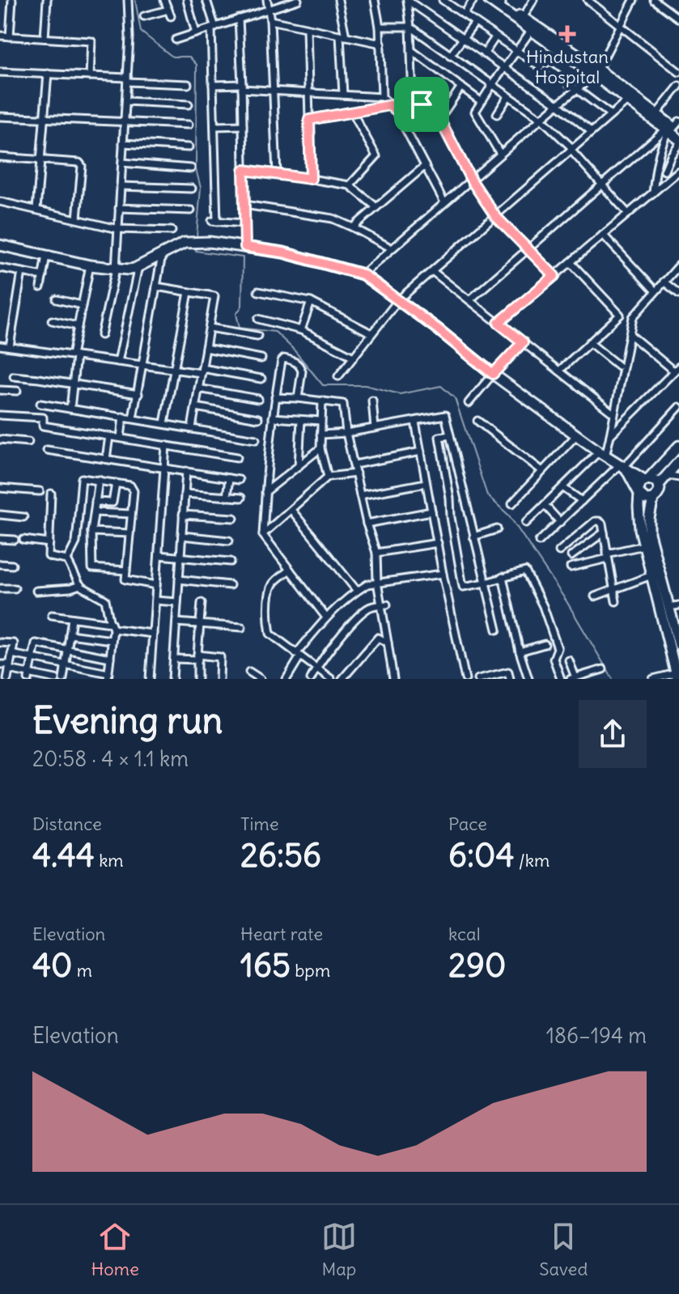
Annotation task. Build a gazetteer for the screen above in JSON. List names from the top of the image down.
{
  "places": {
    "health": ["Hindustan Hospital"]
  },
  "page": {
    "heading": ["Evening run", "20:58 · 4 × 1.1 km"],
    "stats": [
      ["Distance", "4.44 km"],
      ["Time", "26:56"],
      ["Pace", "6:04 /km"],
      ["Elevation", "40 m"],
      ["Heart rate", "165 bpm"],
      ["kcal", "290"]
    ],
    "chart": ["Elevation", "186–194 m"],
    "tabs": ["Home", "Map", "Saved"]
  }
}
